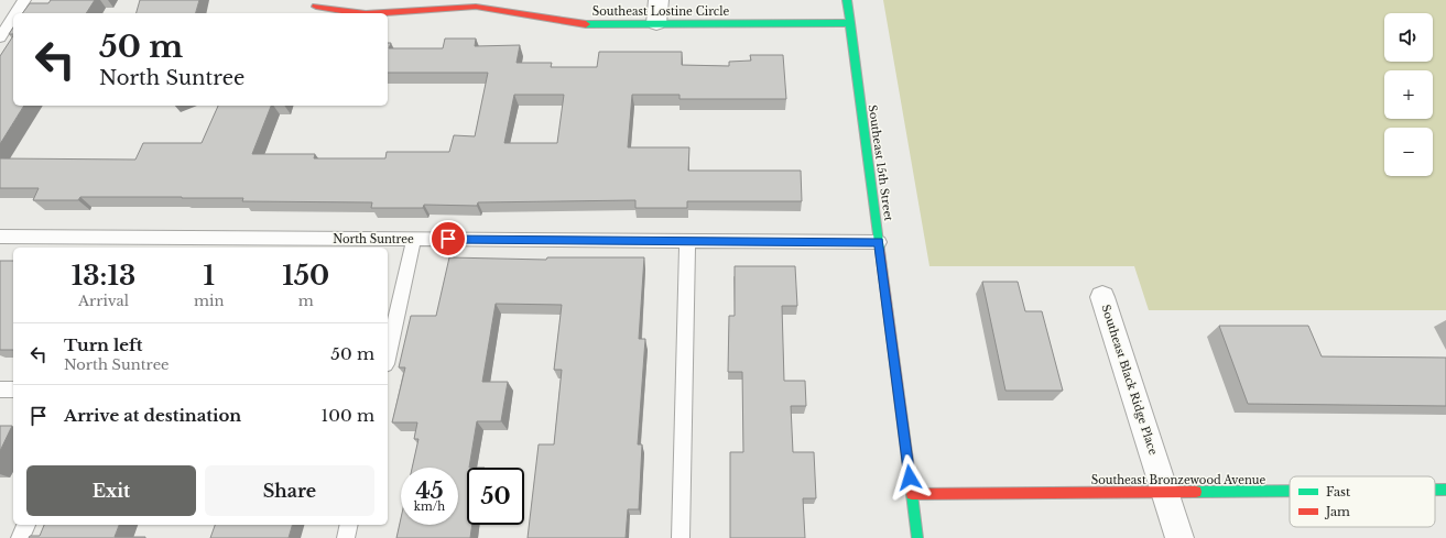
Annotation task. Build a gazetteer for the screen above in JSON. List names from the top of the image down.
{
  "streets": {
    "street": [
      "Southeast Lostine Circle",
      "Southeast 15th Street",
      "Southeast Black Ridge Place",
      "Southeast Bronzewood Avenue"
    ],
    "lane": ["North Suntree"]
  },
  "crossings": [
    ["Southeast Lostine Circle", "Southeast 15th Street"],
    ["Southeast 15th Street", "North Suntree"],
    ["Southeast 15th Street", "Southeast Bronzewood Avenue"],
    ["Southeast Black Ridge Place", "Southeast Bronzewood Avenue"]
  ],
  "legend": ["Fast", "Jam"],
  "page": {
    "map_buttons": ["+", "−"],
    "turn": ["50 m", "North Suntree"],
    "eta": [
      "13:13",
      "Arrival",
      "1",
      "min",
      "150",
      "m"
    ],
    "list": [
      {
        "name": "Turn left",
        "note": "North Suntree",
        "value": "50 m"
      },
      {
        "name": "Arrive at destination",
        "value": "100 m"
      }
    ],
    "buttons": ["Exit", "Share"],
    "speed": "45 km/h",
    "limit": "50"
  }
}
